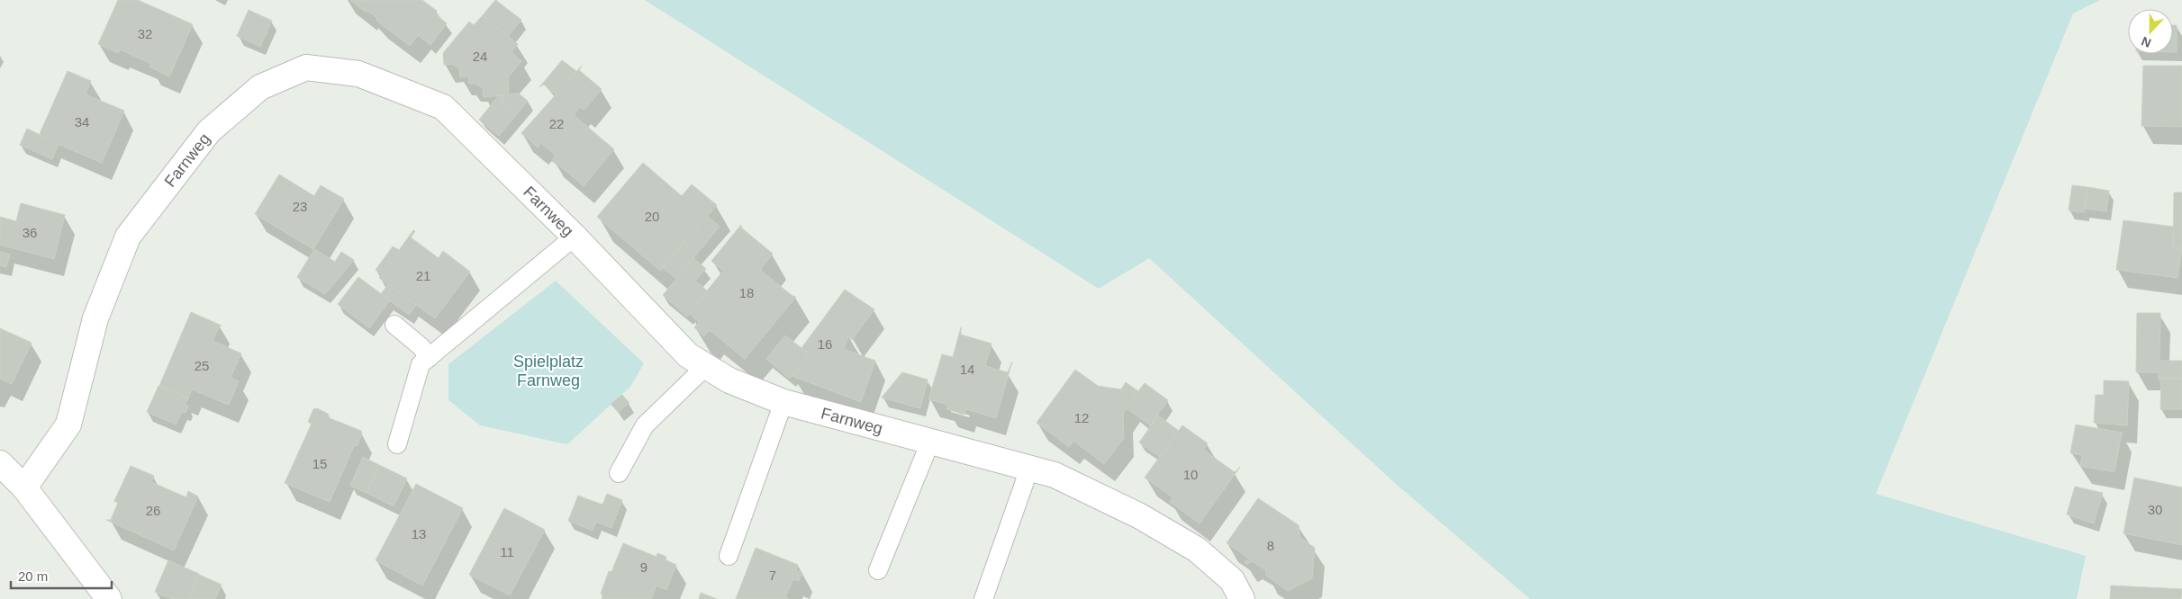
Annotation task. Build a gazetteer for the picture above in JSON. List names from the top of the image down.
{
  "streets": {
    "street": ["Farnweg"]
  },
  "parks": ["Spielplatz Farnweg"],
  "house_numbers": [
    "32",
    "24",
    "34",
    "22",
    "23",
    "20",
    "36",
    "21",
    "18",
    "16",
    "25",
    "14",
    "12",
    "15",
    "10",
    "30",
    "26",
    "13",
    "8",
    "11",
    "9",
    "7"
  ],
  "scale_bar": "20 m",
  "north": "bottom"
}
